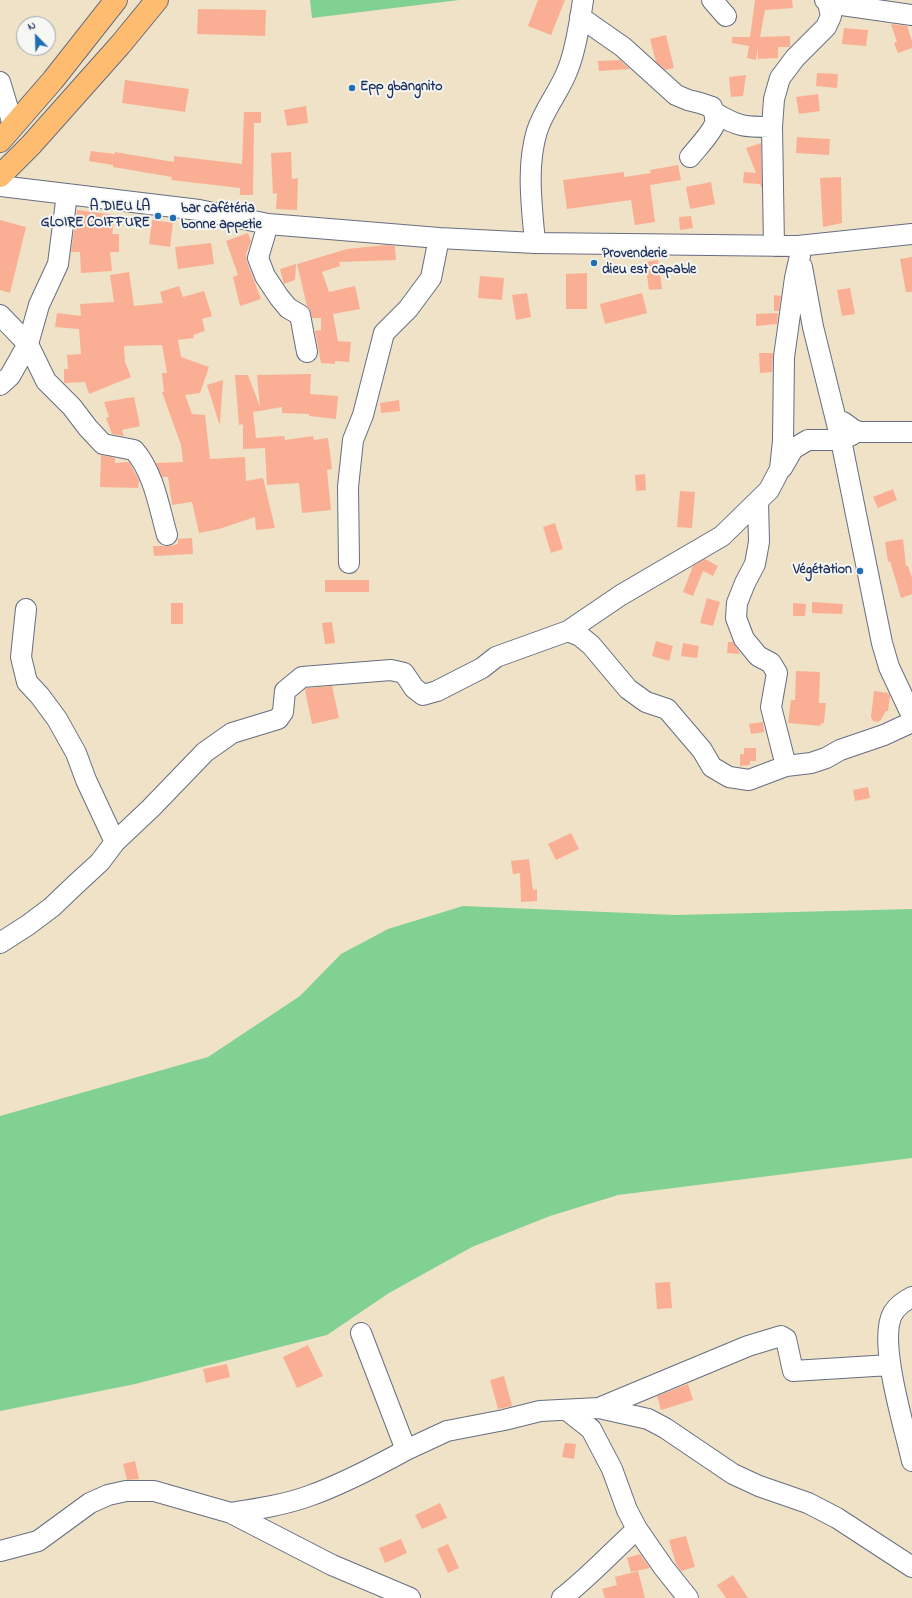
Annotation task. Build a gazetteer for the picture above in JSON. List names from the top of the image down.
{
  "places": [
    "Epp gbangnito",
    "A DIEU LA GLOIRE COIFFURE",
    "bar cafétéria bonne appetie",
    "Provenderie dieu est capable",
    "Végétation"
  ],
  "north": "top left"
}
